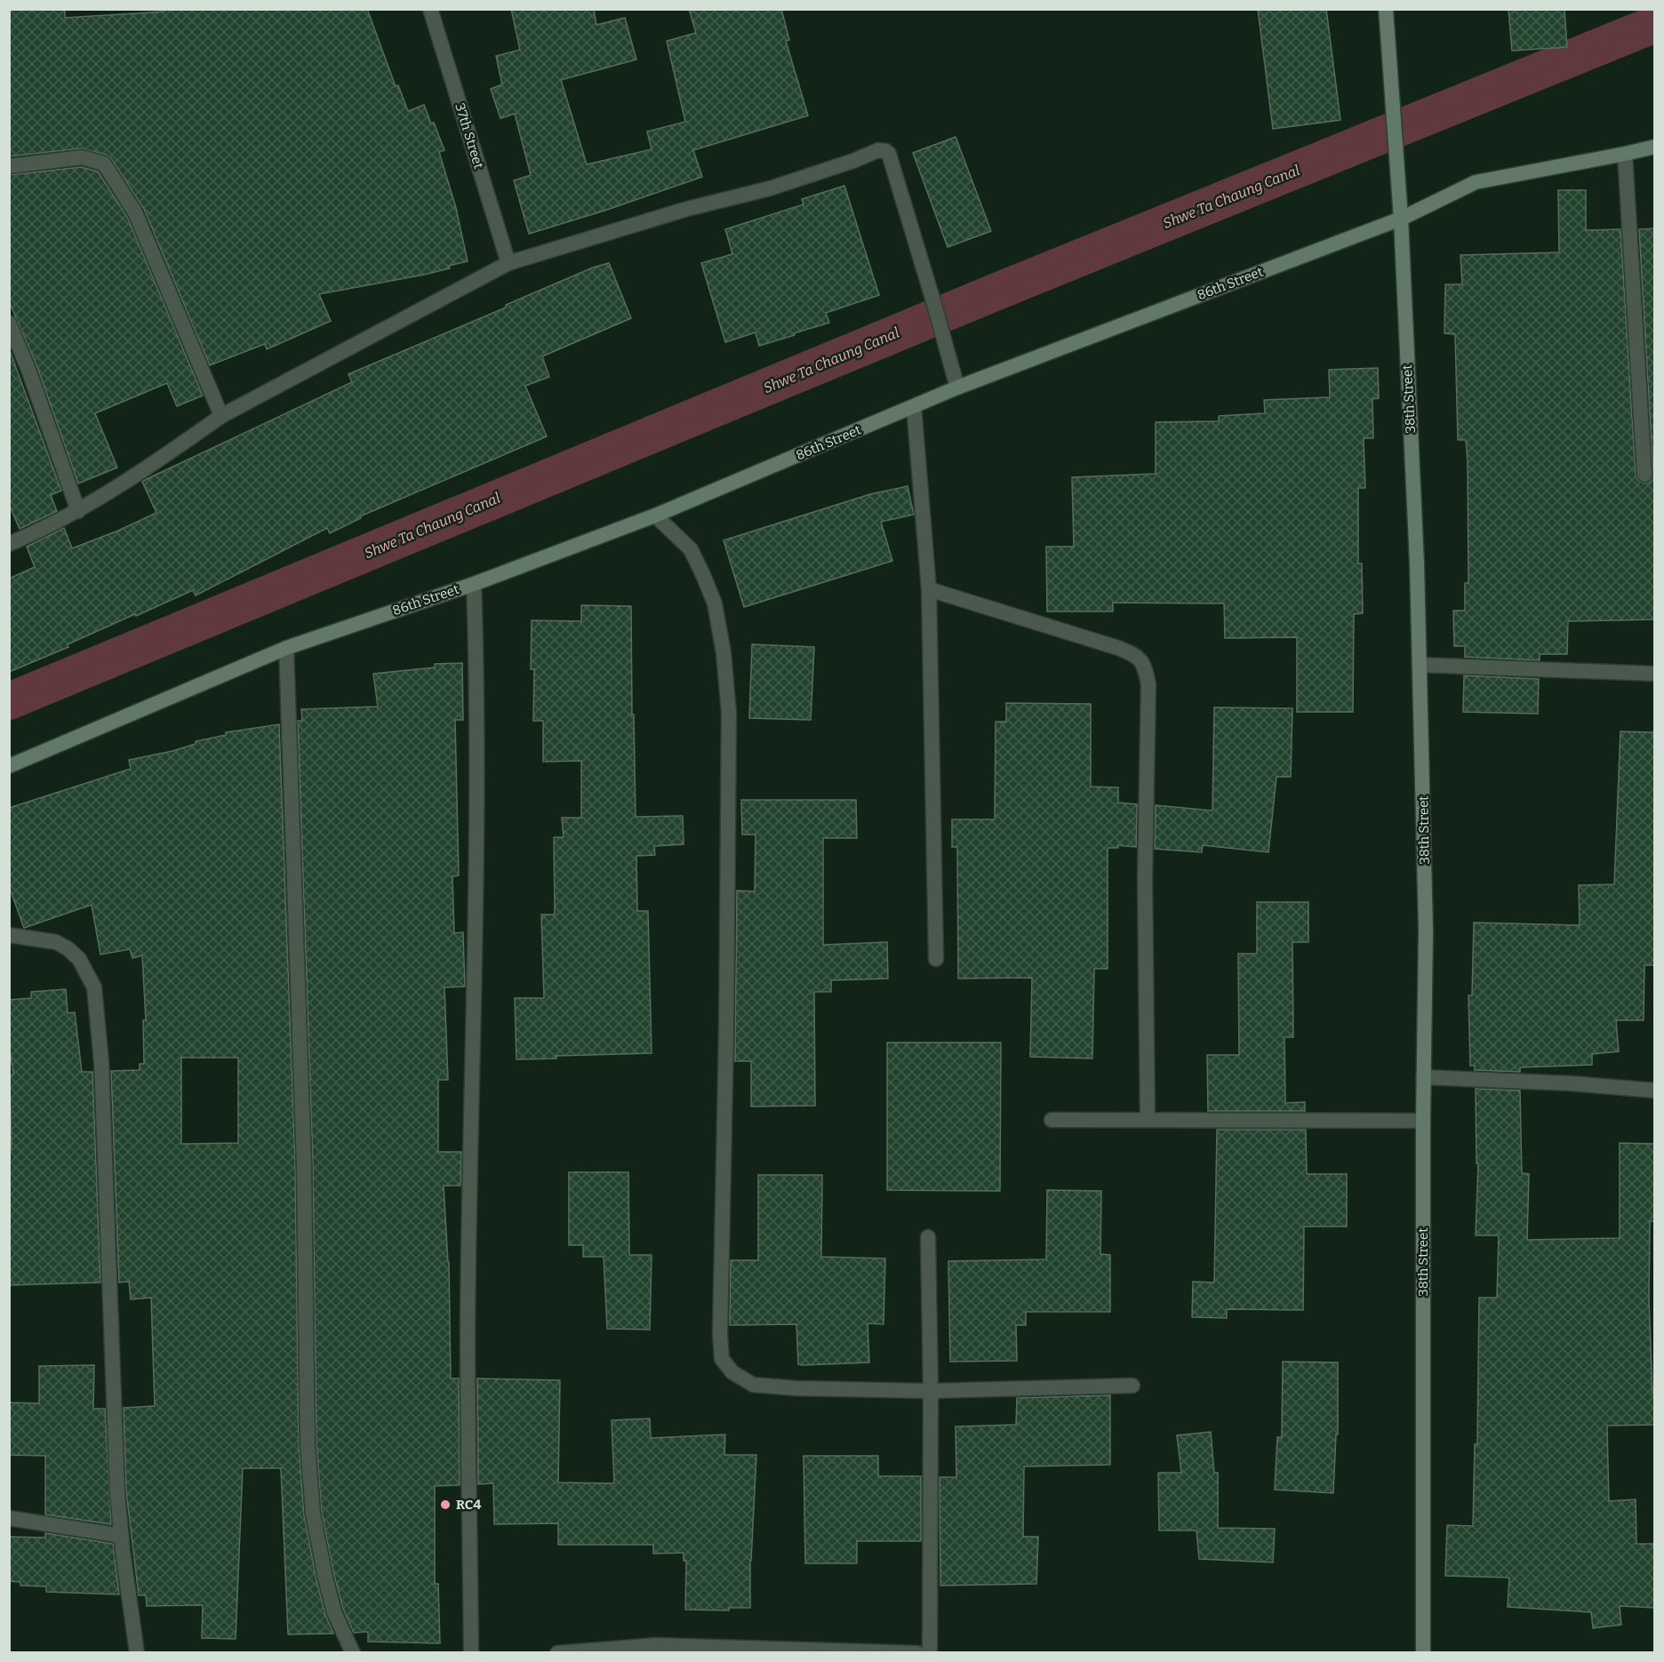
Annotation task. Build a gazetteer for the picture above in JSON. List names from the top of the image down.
{
  "streets": {
    "main road": ["86th Street", "38th Street"],
    "street": ["37th Street"]
  },
  "crossings": [
    ["86th Street", "38th Street"]
  ],
  "water": ["Shwe Ta Chaung Canal"],
  "places": ["RC4"]
}
